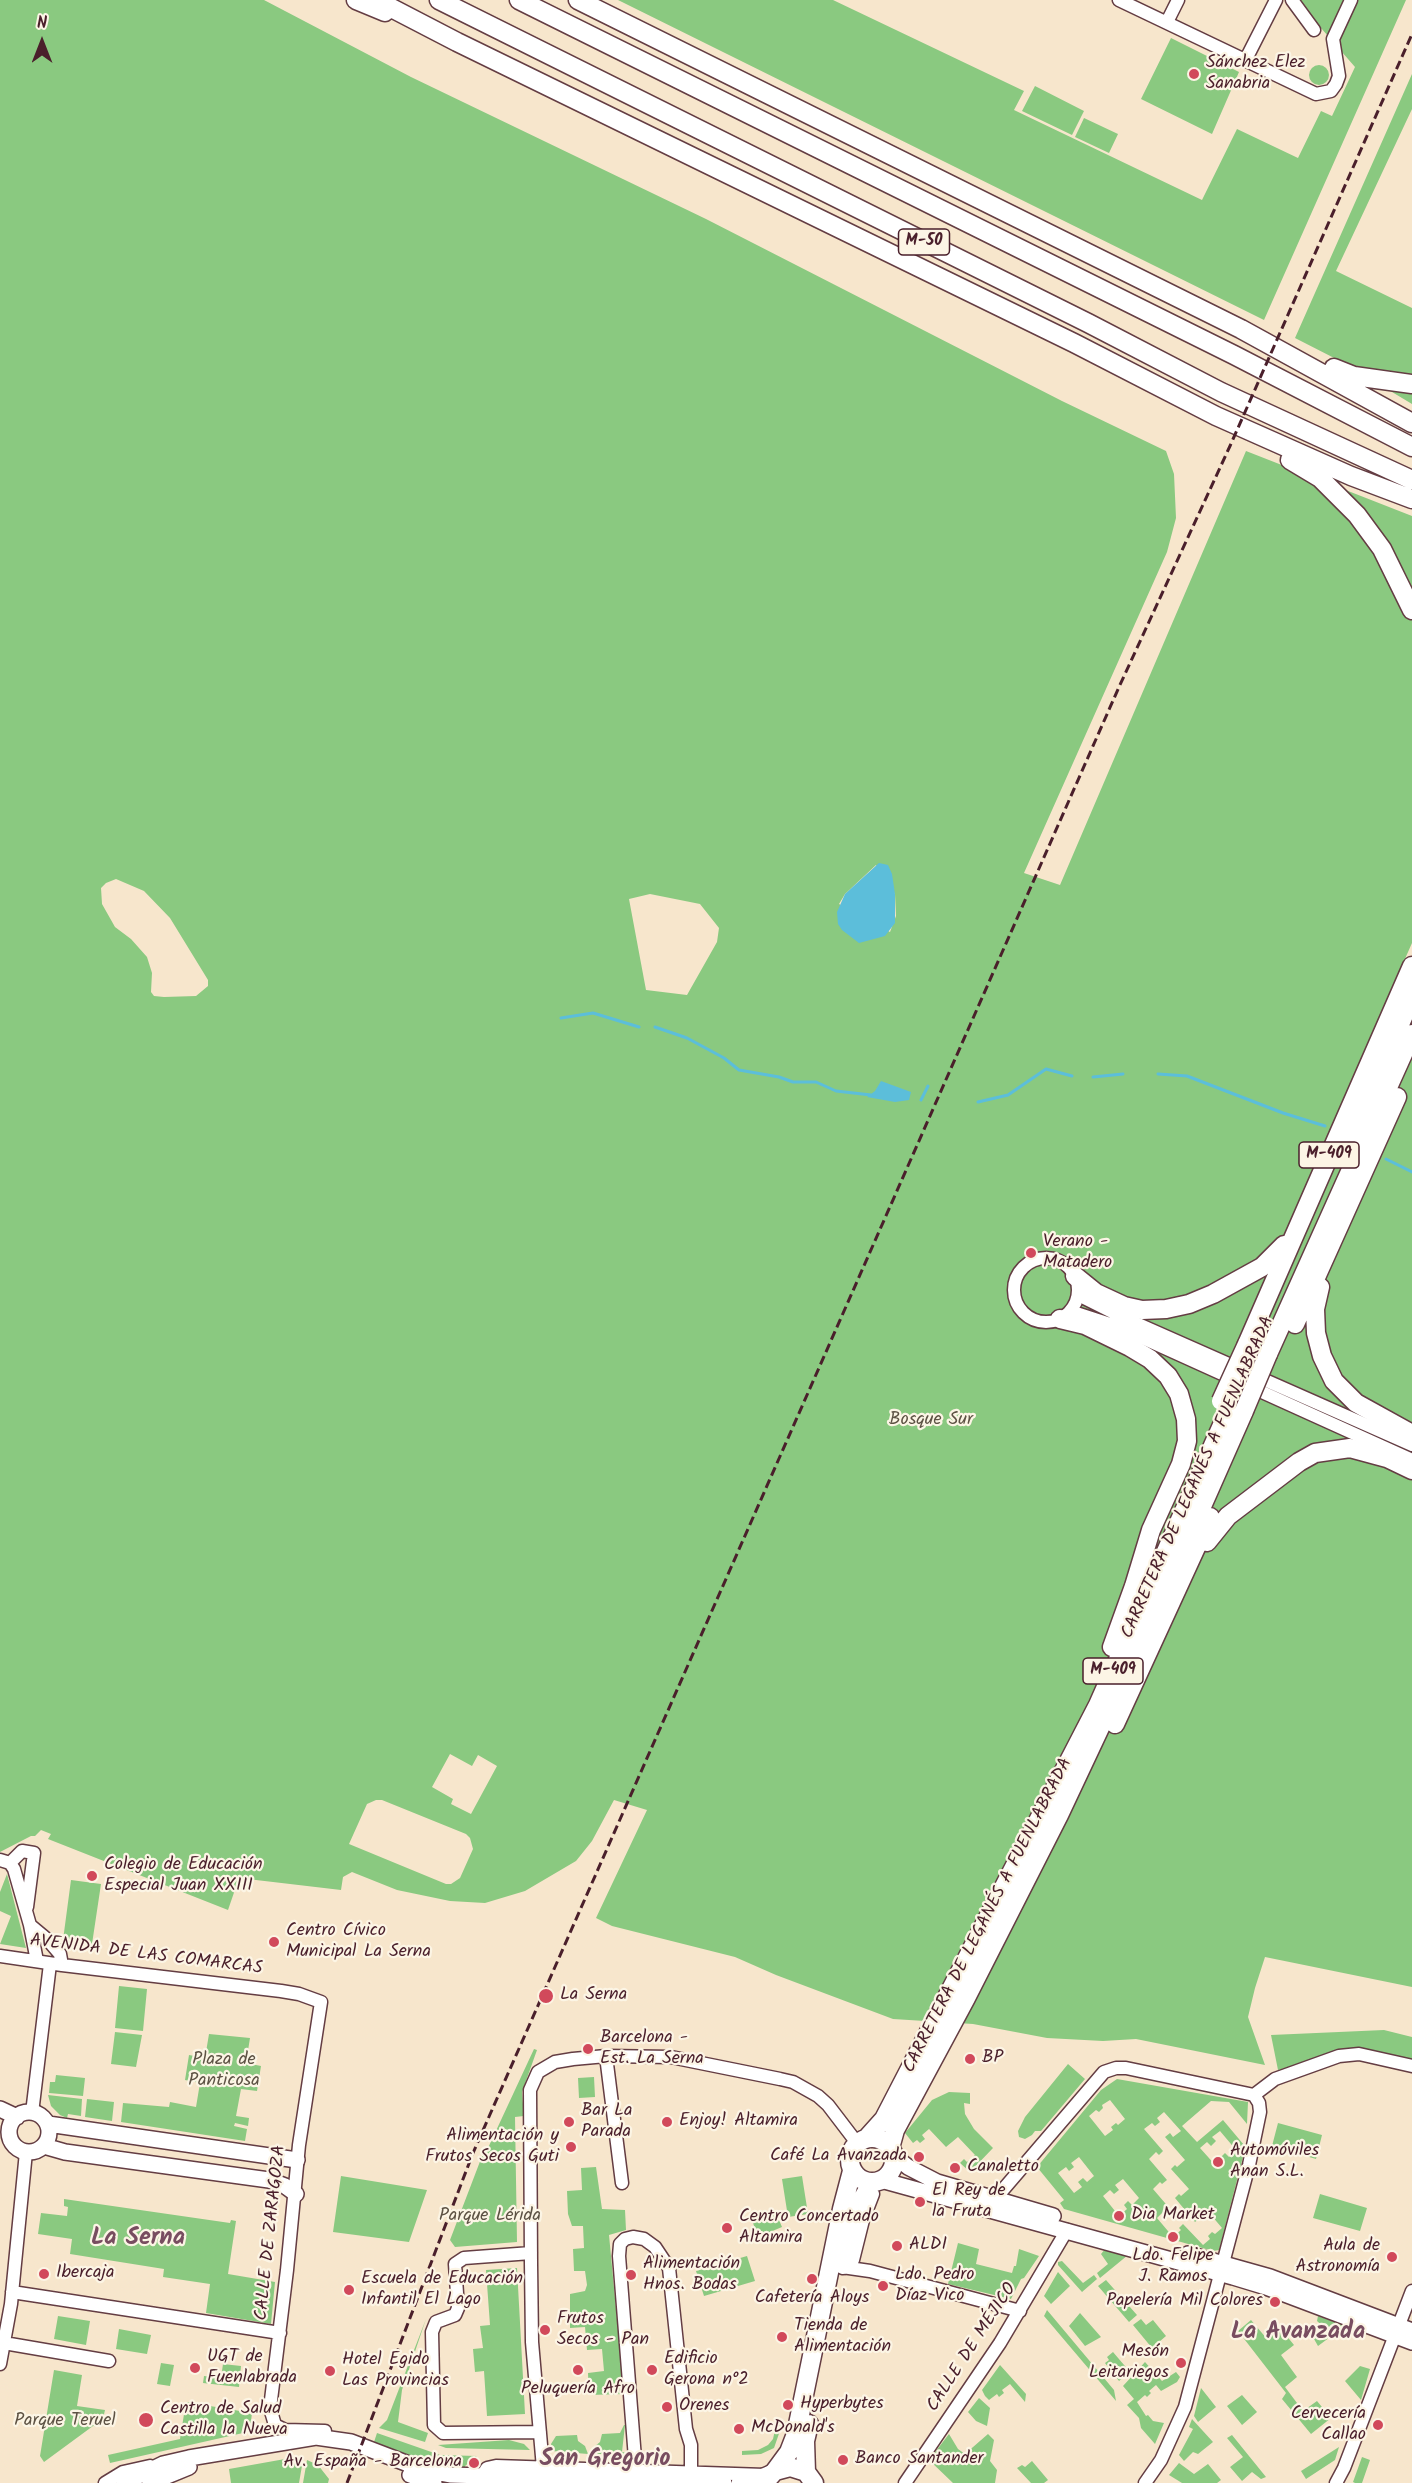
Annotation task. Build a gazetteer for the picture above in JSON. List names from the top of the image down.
{
  "streets": {
    "highway": ["M-50", "M-409", "CARRETERA DE LEGANÉS A FUENLABRADA"],
    "street": ["AVENIDA DE LAS COMARCAS", "CALLE DE ZARAGOZA", "CALLE DE MÉJICO"]
  },
  "crossings": [
    ["M-409", "CARRETERA DE LEGANÉS A FUENLABRADA"],
    ["AVENIDA DE LAS COMARCAS", "CALLE DE ZARAGOZA"]
  ],
  "districts": ["La Serna", "La Avanzada", "San Gregorio"],
  "parks": [
    "Bosque Sur",
    "Plaza de Panticosa",
    "Parque Lérida",
    "Parque Teruel"
  ],
  "places": [
    "Sánchez Elez Sanabria",
    "Verano - Matadero",
    "Colegio de Educación Especial Juan XXIII",
    "Centro Cívico Municipal La Serna",
    "La Serna",
    "Barcelona - Est. La Serna",
    "BP",
    "Bar La Parada",
    "Enjoy! Altamira",
    "Alimentación y Frutos Secos Guti",
    "Café La Avanzada",
    "Automóviles Anan S.L.",
    "Canaletto",
    "El Rey de la Fruta",
    "Dia Market",
    "Centro Concertado Altamira",
    "Ldo. Felipe J. Ramos",
    "ALDI",
    "Aula de Astronomía",
    "Ibercaja",
    "Alimentación Hnos. Bodas",
    "Cafetería Aloys",
    "Ldo. Pedro Díaz Vico",
    "Escuela de Educación Infantil El Lago",
    "Papelería Mil Colores",
    "Frutos Secos - Pan",
    "Tienda de Alimentación",
    "Mesón Leitariegos",
    "UGT de Fuenlabrada",
    "Peluquería Afro",
    "Edificio Gerona n°2",
    "Hotel Egido Las Provincias",
    "Hyperbytes",
    "Orenes",
    "Centro de Salud Castilla la Nueva",
    "Cervecería Callao",
    "McDonald's",
    "Banco Santander",
    "Av. España - Barcelona"
  ],
  "north": "top"
}
